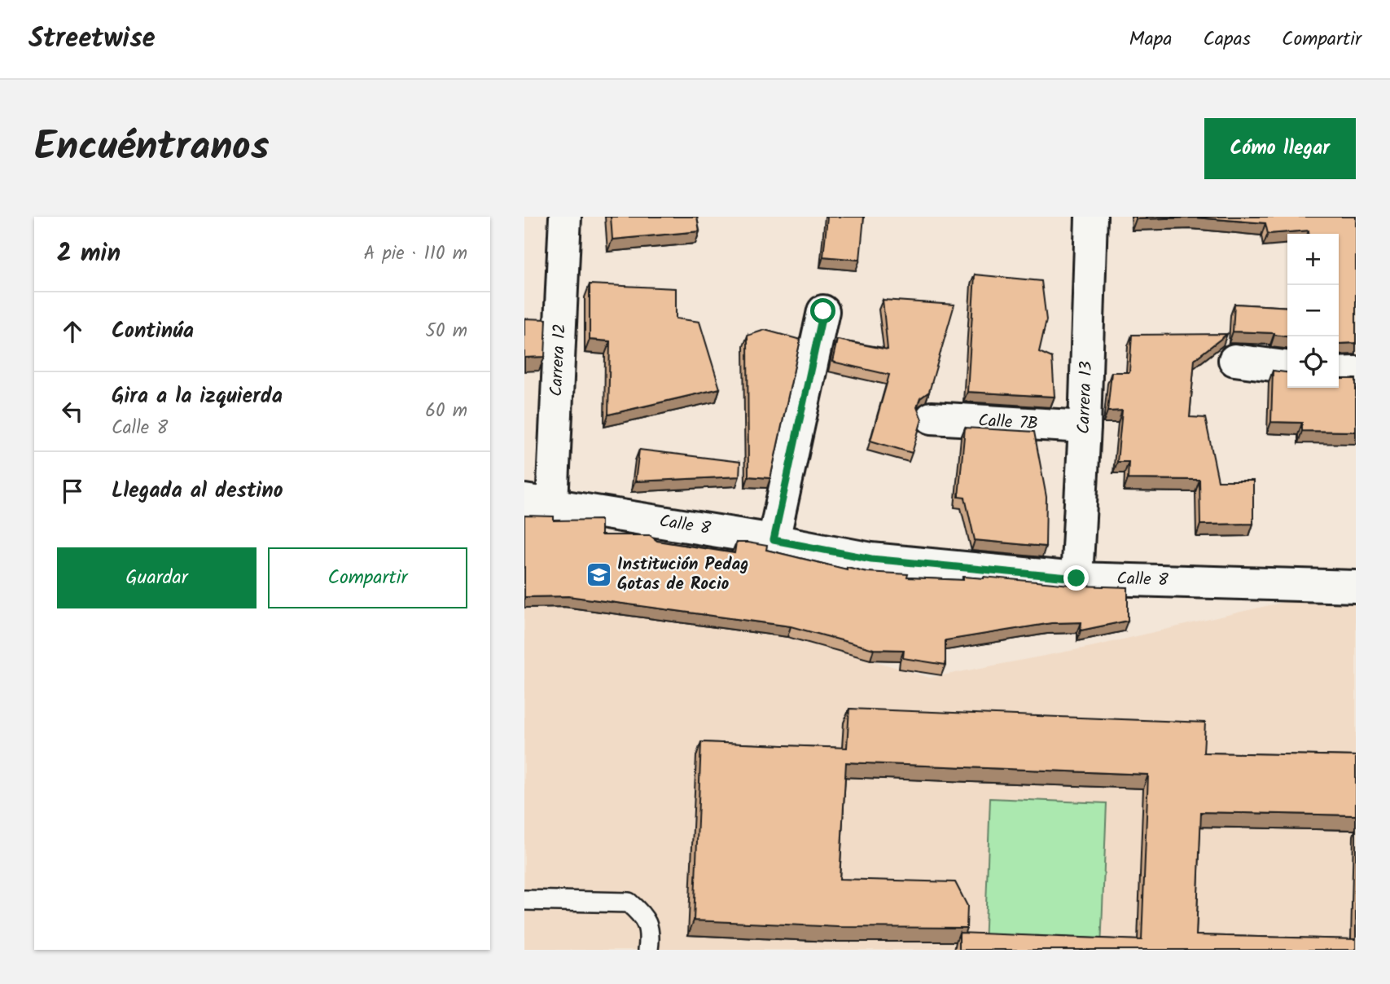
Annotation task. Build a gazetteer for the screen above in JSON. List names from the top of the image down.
{
  "streets": {
    "street": [
      "Carrera 12",
      "Carrera 13",
      "Calle 7B",
      "Calle 8"
    ]
  },
  "crossings": [
    ["Carrera 12", "Calle 8"],
    ["Carrera 13", "Calle 7B"],
    ["Carrera 13", "Calle 8"]
  ],
  "places": {
    "school or university": ["Institución Pedag Gotas de Rocio"]
  },
  "page": {
    "header": "Streetwise",
    "nav": ["Mapa", "Capas", "Compartir"],
    "title": "Encuéntranos",
    "buttons": [
      "Cómo llegar",
      ["Guardar", "Compartir"]
    ],
    "heading": ["2 min", "A pie · 110 m"],
    "map_buttons": ["+", "−"],
    "list": [
      ["Continúa", "50 m"],
      ["Gira a la izquierda", "Calle 8", "60 m"],
      "Llegada al destino"
    ]
  }
}
